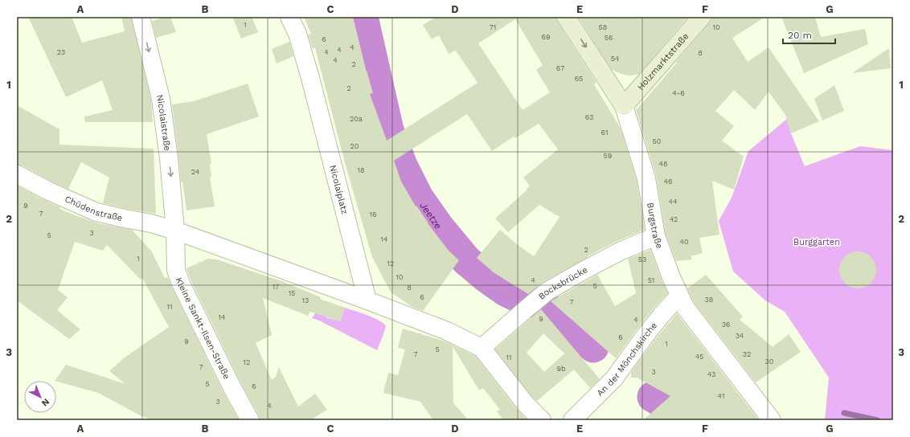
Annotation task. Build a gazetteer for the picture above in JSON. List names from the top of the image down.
{
  "streets": {
    "street": [
      "Holzmarktstraße",
      "Nicolaistraße",
      "Nicolaiplatz",
      "Chüdenstraße",
      "Burgstraße",
      "Bocksbrücke",
      "Kleine Sankt-Ilsen-Straße",
      "An der Mönchskirche"
    ]
  },
  "crossings": [
    ["Holzmarktstraße", "Burgstraße"],
    ["Nicolaistraße", "Chüdenstraße"],
    ["Nicolaistraße", "Kleine Sankt-Ilsen-Straße"],
    ["Chüdenstraße", "Kleine Sankt-Ilsen-Straße"],
    ["Burgstraße", "Bocksbrücke"],
    ["Burgstraße", "An der Mönchskirche"]
  ],
  "one_way": ["Nicolaistraße"],
  "water": ["Jeetze"],
  "parks": ["Burggarten"],
  "house_numbers": [
    "1",
    "71",
    "58",
    "10",
    "69",
    "56",
    "6",
    "4",
    "4",
    "23",
    "4",
    "8",
    "54",
    "4",
    "2",
    "67",
    "65",
    "2",
    "4-6",
    "63",
    "20a",
    "61",
    "50",
    "20",
    "59",
    "48",
    "18",
    "24",
    "46",
    "44",
    "9",
    "7",
    "16",
    "42",
    "3",
    "5",
    "14",
    "40",
    "2",
    "1",
    "53",
    "12",
    "10",
    "4",
    "51",
    "5",
    "17",
    "8",
    "15",
    "6",
    "38",
    "13",
    "7",
    "11",
    "14",
    "9",
    "4",
    "36",
    "34",
    "6",
    "9",
    "1",
    "5",
    "7",
    "32",
    "45",
    "11",
    "30",
    "12",
    "7",
    "9b",
    "3",
    "43",
    "5",
    "6",
    "41",
    "3",
    "4"
  ],
  "scale_bar": "20 m",
  "north": "bottom right",
  "grid": {
    "columns": [
      "A",
      "B",
      "C",
      "D",
      "E",
      "F",
      "G"
    ],
    "rows": ["1", "2", "3"]
  }
}
